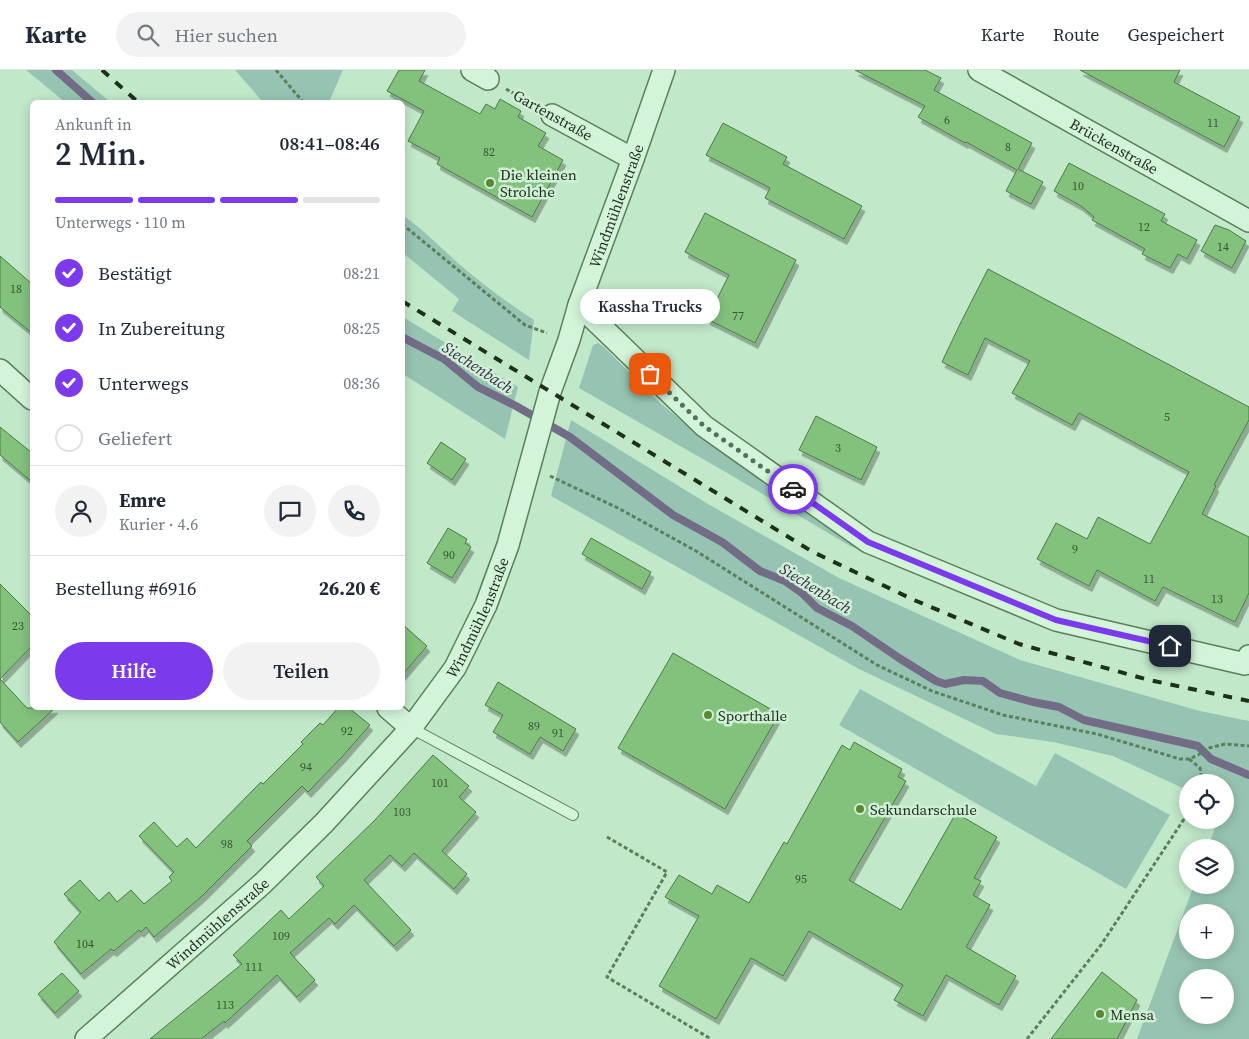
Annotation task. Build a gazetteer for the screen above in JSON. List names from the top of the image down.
{
  "streets": {
    "street": ["Gartenstraße", "Brückenstraße", "Windmühlenstraße"]
  },
  "crossings": [
    ["Gartenstraße", "Windmühlenstraße"]
  ],
  "water": ["Siechenbach"],
  "places": [
    "Die kleinen Strolche",
    "Kassha Trucks",
    "Sporthalle",
    "Sekundarschule",
    "Mensa"
  ],
  "house_numbers": [
    "6",
    "11",
    "8",
    "82",
    "10",
    "12",
    "14",
    "18",
    "77",
    "5",
    "3",
    "9",
    "90",
    "11",
    "13",
    "23",
    "89",
    "92",
    "91",
    "94",
    "101",
    "103",
    "98",
    "95",
    "109",
    "104",
    "111",
    "113"
  ],
  "page": {
    "header": "Karte",
    "search": "Hier suchen",
    "nav": ["Karte", "Route", "Gespeichert"],
    "heading": ["2 Min.", "Ankunft in", "08:41–08:46"],
    "panel": [
      "Emre",
      "Kurier · 4.6",
      "Bestellung #6916",
      "26.20 €"
    ],
    "bar": "Unterwegs · 110 m",
    "list": [
      ["Bestätigt", "08:21"],
      ["In Zubereitung", "08:25"],
      ["Unterwegs", "08:36"],
      "Geliefert"
    ],
    "bubble": "Kassha Trucks",
    "buttons": ["Hilfe", "Teilen"],
    "map_buttons": ["+", "−"]
  }
}
